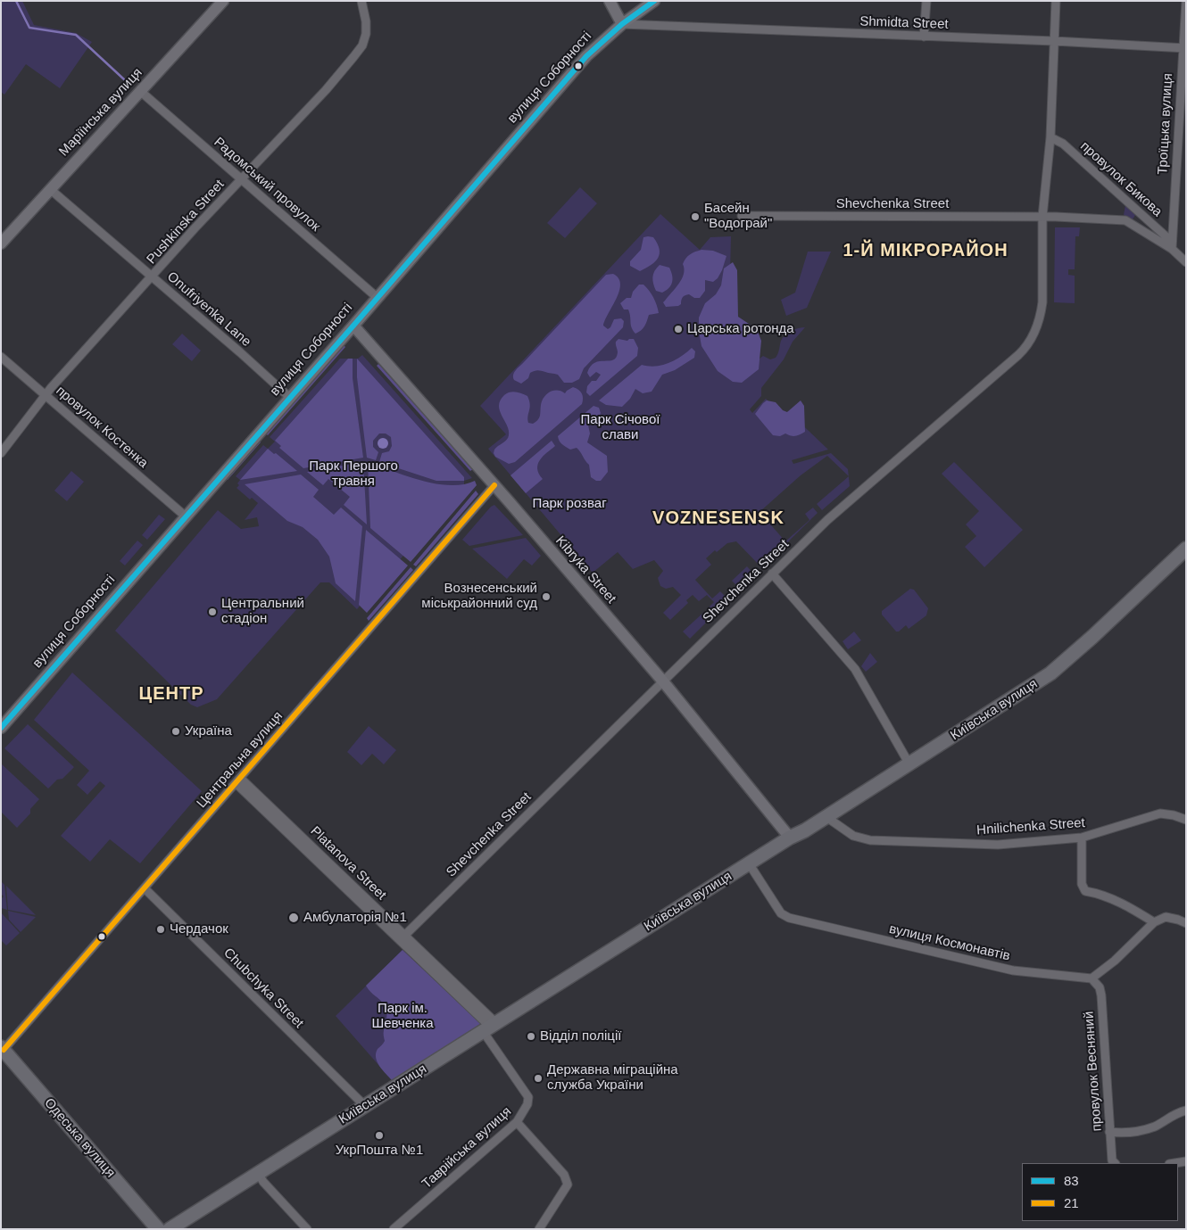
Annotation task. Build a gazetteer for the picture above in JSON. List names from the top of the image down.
{
  "streets": {
    "main road": [
      "вулиця Соборності",
      "Маріїнська вулиця",
      "Kibryka Street",
      "Київська вулиця",
      "Одеська вулиця"
    ],
    "street": [
      "Shmidta Street",
      "Троїцька вулиця",
      "провулок Бикова",
      "Радомський провулок",
      "Shevchenka Street",
      "Pushkinska Street",
      "Onufriyenka Lane",
      "провулок Костенка",
      "Центральна вулиця",
      "Hnilichenka Street",
      "Platanova Street",
      "вулиця Космонавтів",
      "Chubchyka Street",
      "провулок Весняний",
      "Таврійська вулиця"
    ]
  },
  "crossings": [
    ["Shmidta Street", "вулиця Соборності"],
    ["Shmidta Street", "Троїцька вулиця"],
    ["Shmidta Street", "Shevchenka Street"],
    ["вулиця Соборності", "Радомський провулок"],
    ["вулиця Соборності", "Onufriyenka Lane"],
    ["вулиця Соборності", "провулок Костенка"],
    ["вулиця Соборності", "Kibryka Street"],
    ["Маріїнська вулиця", "Радомський провулок"],
    ["Маріїнська вулиця", "Onufriyenka Lane"],
    ["Троїцька вулиця", "провулок Бикова"],
    ["Троїцька вулиця", "Shevchenka Street"],
    ["провулок Бикова", "Shevchenka Street"],
    ["Радомський провулок", "Pushkinska Street"],
    ["Shevchenka Street", "Kibryka Street"],
    ["Shevchenka Street", "Platanova Street"],
    ["Pushkinska Street", "Onufriyenka Lane"],
    ["Pushkinska Street", "провулок Костенка"],
    ["Kibryka Street", "Київська вулиця"],
    ["Kibryka Street", "Центральна вулиця"],
    ["Київська вулиця", "Hnilichenka Street"],
    ["Київська вулиця", "Platanova Street"],
    ["Київська вулиця", "вулиця Космонавтів"],
    ["Київська вулиця", "Chubchyka Street"],
    ["Київська вулиця", "Таврійська вулиця"],
    ["Центральна вулиця", "Platanova Street"],
    ["Центральна вулиця", "Chubchyka Street"],
    ["Центральна вулиця", "Одеська вулиця"],
    ["Platanova Street", "Таврійська вулиця"],
    ["вулиця Космонавтів", "провулок Весняний"]
  ],
  "districts": ["1-Й МІКРОРАЙОН", "VOZNESENSK", "ЦЕНТР"],
  "parks": [
    "Парк Січової слави",
    "Парк Першого травня",
    "Парк розваг",
    "Парк ім. Шевченка"
  ],
  "places": [
    "Басейн \"Водограй\"",
    "Царська ротонда",
    "Вознесенський міськрайонний суд",
    "Центральний стадіон",
    "Україна",
    "Амбулаторія №1",
    "Чердачок",
    "Відділ поліції",
    "Державна міграційна служба України",
    "УкрПошта №1"
  ],
  "lines": ["transit line 83", "transit line 21"],
  "legend": ["83", "21"]
}
